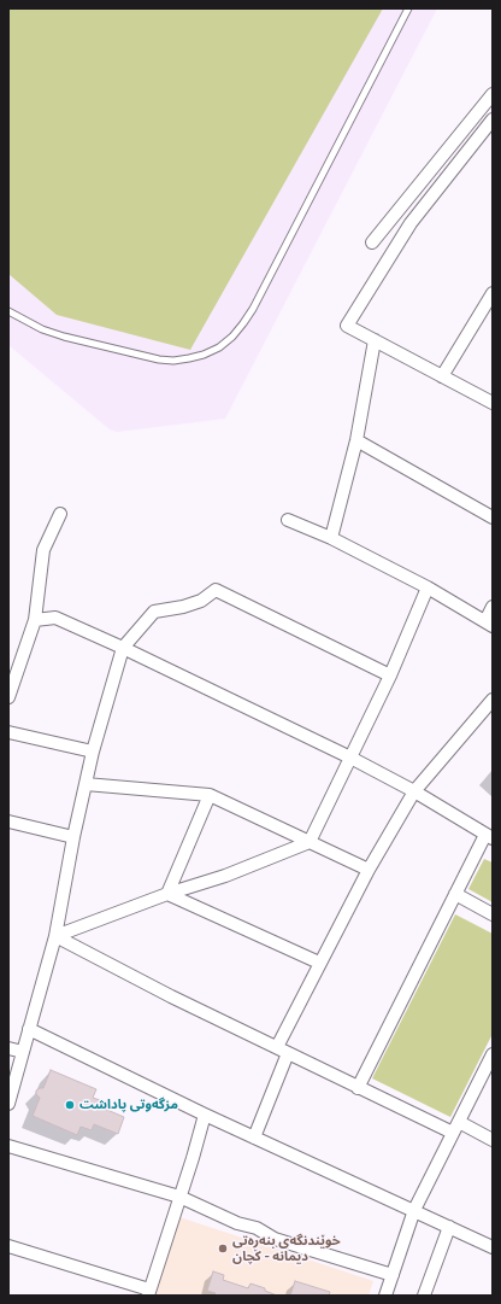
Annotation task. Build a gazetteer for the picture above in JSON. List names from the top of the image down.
{
  "places": ["مزگەوتی پاداشت", "خوێندنگەی بنەڕەتی دیمانە - کچان"]
}
